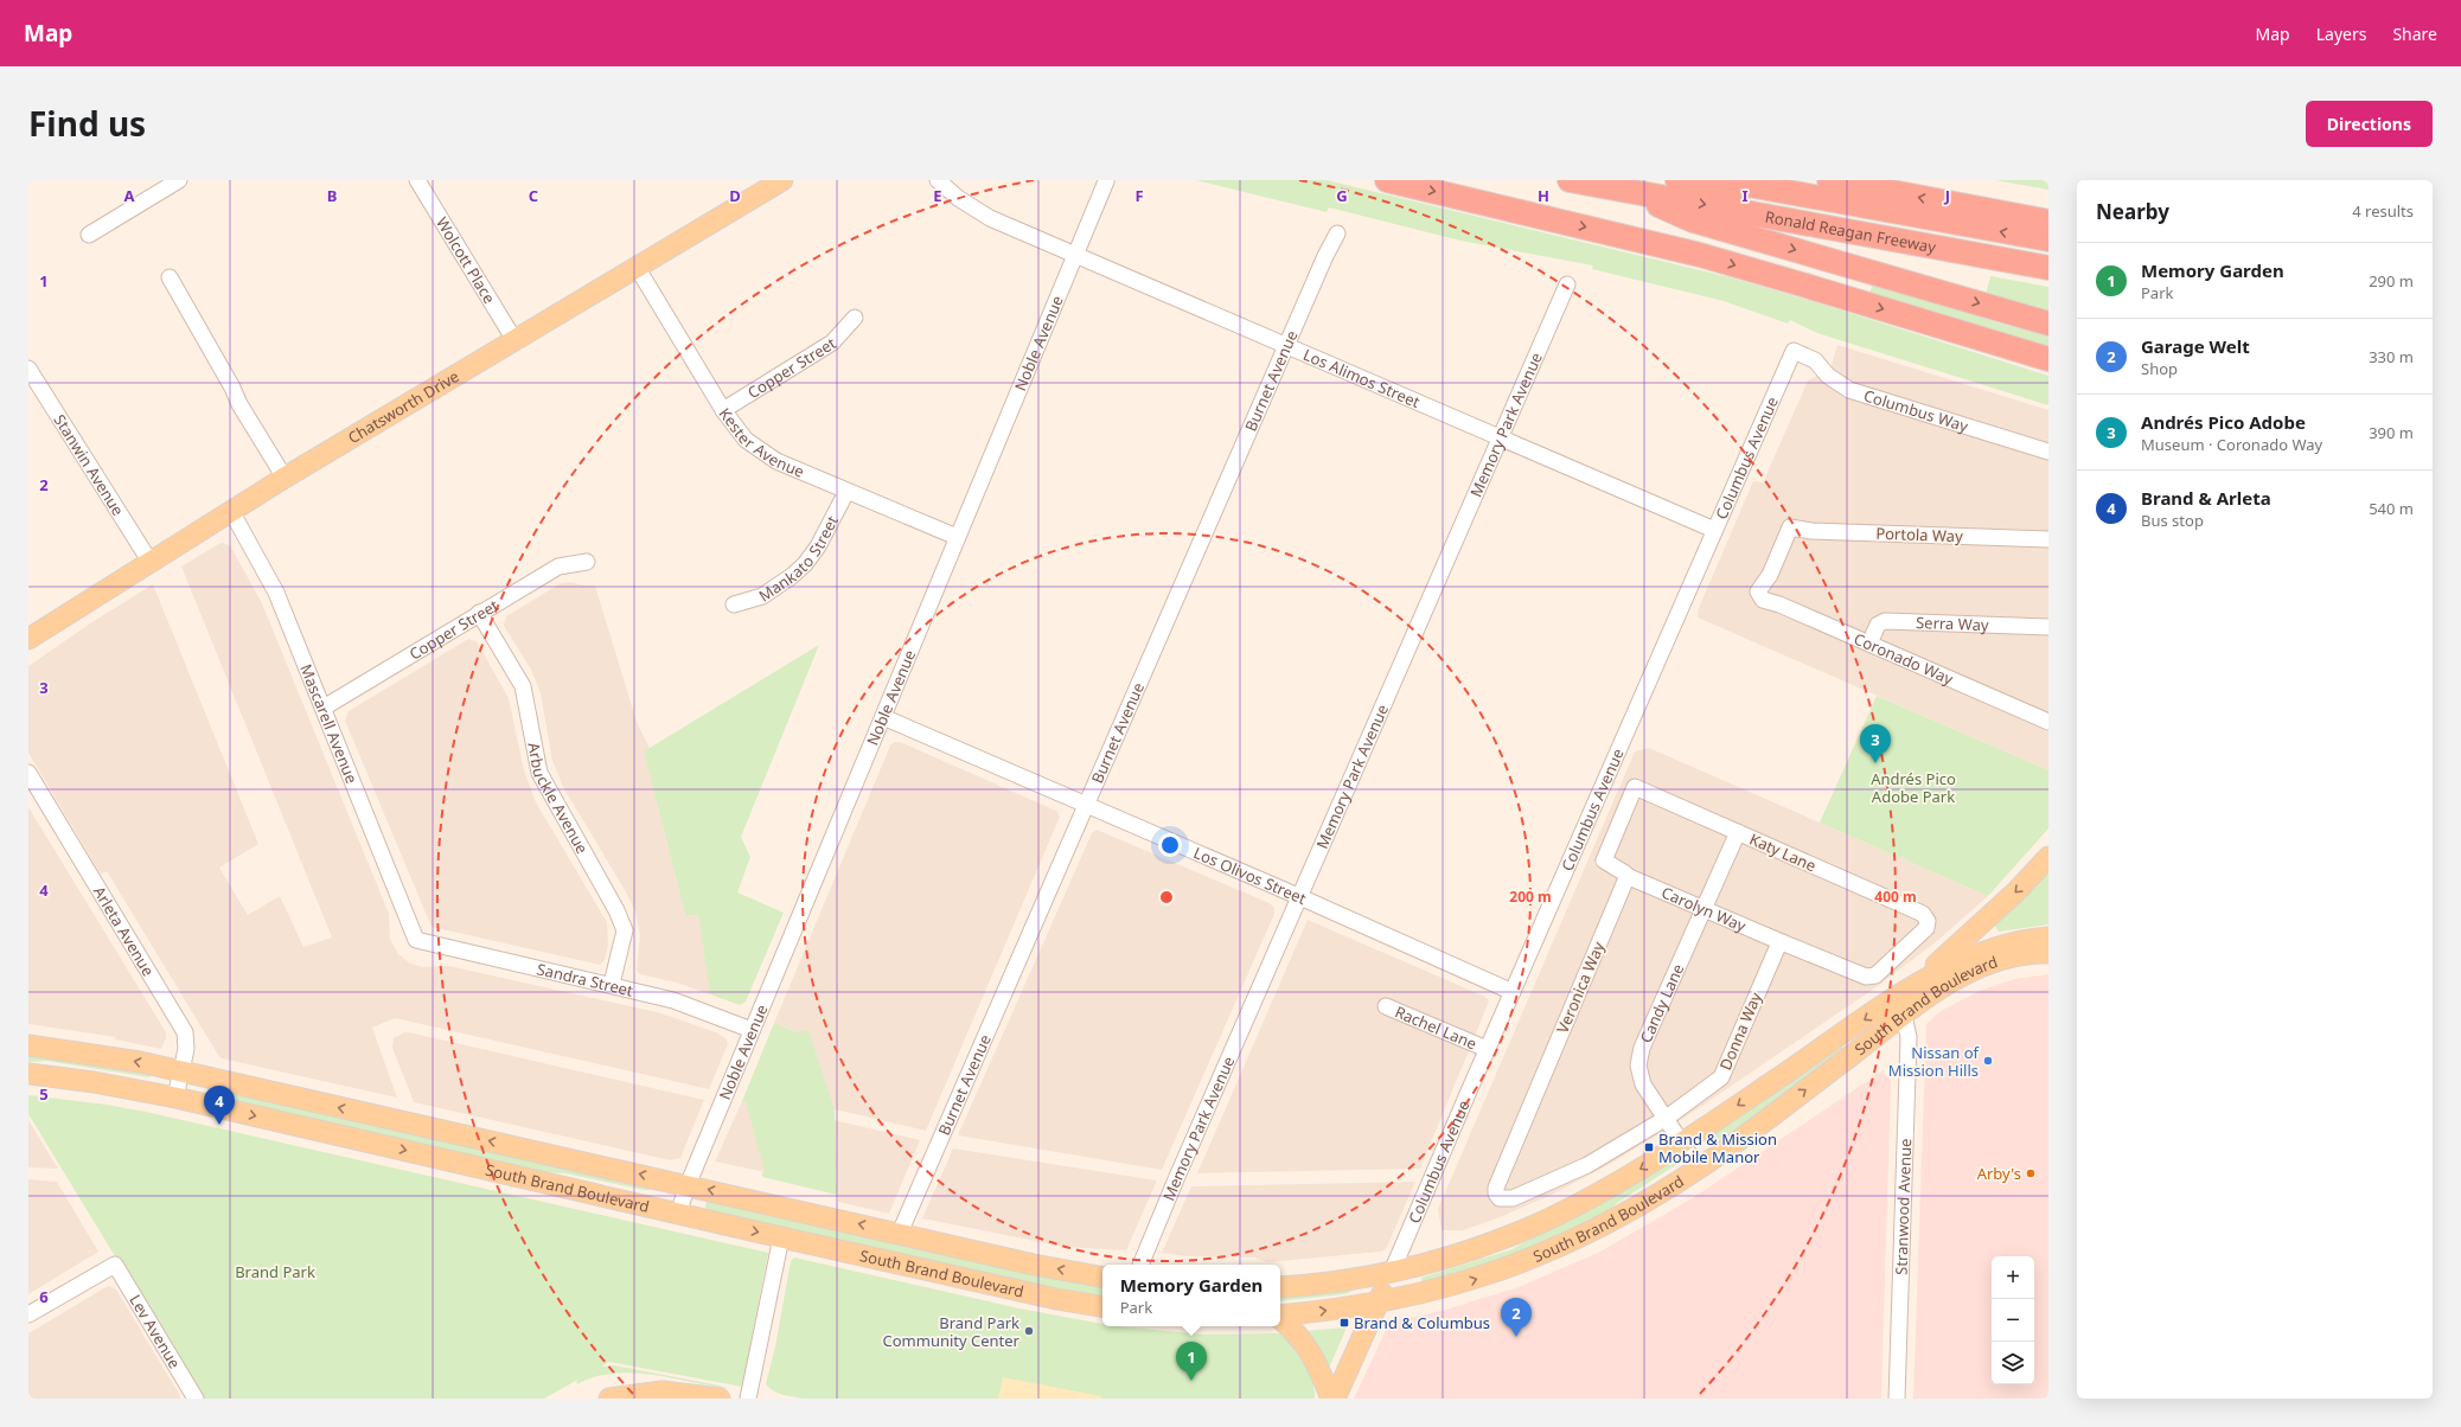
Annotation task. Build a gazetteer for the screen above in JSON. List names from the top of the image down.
{
  "streets": {
    "highway": ["Ronald Reagan Freeway"],
    "main road": ["Chatsworth Drive", "Columbus Avenue", "South Brand Boulevard"],
    "street": [
      "Wolcott Place",
      "Noble Avenue",
      "Copper Street",
      "Los Alimos Street",
      "Burnet Avenue",
      "Columbus Way",
      "Memory Park Avenue",
      "Kester Avenue",
      "Stanwin Avenue",
      "Portola Way",
      "Mankato Street",
      "Serra Way",
      "Coronado Way",
      "Mascarell Avenue",
      "Arbuckle Avenue",
      "Katy Lane",
      "Los Olivos Street",
      "Carolyn Way",
      "Arleta Avenue",
      "Sandra Street",
      "Veronica Way",
      "Candy Lane",
      "Rachel Lane",
      "Donna Way",
      "Stranwood Avenue",
      "Lev Avenue"
    ]
  },
  "crossings": [
    ["Wolcott Place", "Chatsworth Drive"],
    ["Noble Avenue", "Los Alimos Street"],
    ["Noble Avenue", "Kester Avenue"],
    ["Noble Avenue", "Los Olivos Street"],
    ["Noble Avenue", "Sandra Street"],
    ["Noble Avenue", "South Brand Boulevard"],
    ["Copper Street", "Kester Avenue"],
    ["Copper Street", "Mascarell Avenue"],
    ["Copper Street", "Arbuckle Avenue"],
    ["Los Alimos Street", "Burnet Avenue"],
    ["Los Alimos Street", "Memory Park Avenue"],
    ["Los Alimos Street", "Columbus Avenue"],
    ["Burnet Avenue", "Los Olivos Street"],
    ["Burnet Avenue", "South Brand Boulevard"],
    ["Chatsworth Drive", "Kester Avenue"],
    ["Chatsworth Drive", "Stanwin Avenue"],
    ["Chatsworth Drive", "Mascarell Avenue"],
    ["Columbus Way", "Columbus Avenue"],
    ["Memory Park Avenue", "Los Olivos Street"],
    ["Kester Avenue", "Mankato Street"],
    ["Columbus Avenue", "Los Olivos Street"],
    ["Columbus Avenue", "South Brand Boulevard"],
    ["Columbus Avenue", "Rachel Lane"],
    ["Portola Way", "Coronado Way"],
    ["Serra Way", "Coronado Way"],
    ["Mascarell Avenue", "Sandra Street"],
    ["Arbuckle Avenue", "Sandra Street"],
    ["Katy Lane", "Carolyn Way"],
    ["Katy Lane", "Veronica Way"],
    ["Katy Lane", "Candy Lane"],
    ["Katy Lane", "Donna Way"],
    ["Carolyn Way", "Veronica Way"],
    ["Carolyn Way", "Candy Lane"],
    ["Carolyn Way", "Donna Way"],
    ["Arleta Avenue", "South Brand Boulevard"],
    ["Veronica Way", "Donna Way"],
    ["Candy Lane", "South Brand Boulevard"],
    ["Candy Lane", "Donna Way"],
    ["South Brand Boulevard", "Stranwood Avenue"]
  ],
  "parks": ["Andrés Pico Adobe Park", "Brand Park"],
  "places": {
    "other": ["Nissan of Mission Hills", "Arby's", "Brand Park Community Center"],
    "transit": ["Brand & Mission Mobile Manor", "Brand & Columbus"]
  },
  "page": {
    "header": "Map",
    "nav": ["Map", "Layers", "Share"],
    "title": "Find us",
    "buttons": "Directions",
    "heading": ["Nearby", "4 results"],
    "list": [
      {
        "mark": "1",
        "name": "Memory Garden",
        "note": "Park",
        "value": "290 m"
      },
      {
        "mark": "2",
        "name": "Garage Welt",
        "note": "Shop",
        "value": "330 m"
      },
      {
        "mark": "3",
        "name": "Andrés Pico Adobe",
        "note": "Museum · Coronado Way",
        "value": "390 m"
      },
      {
        "mark": "4",
        "name": "Brand & Arleta",
        "note": "Bus stop",
        "value": "540 m"
      }
    ],
    "pins": [
      "3",
      "4",
      "2",
      "1"
    ],
    "map_buttons": ["+", "−"],
    "popup": ["Memory Garden", "Park"]
  },
  "grid": {
    "columns": [
      "A",
      "B",
      "C",
      "D",
      "E",
      "F",
      "G",
      "H",
      "I",
      "J"
    ],
    "rows": [
      "1",
      "2",
      "3",
      "4",
      "5",
      "6"
    ]
  },
  "rings": ["200 m", "400 m"]
}
